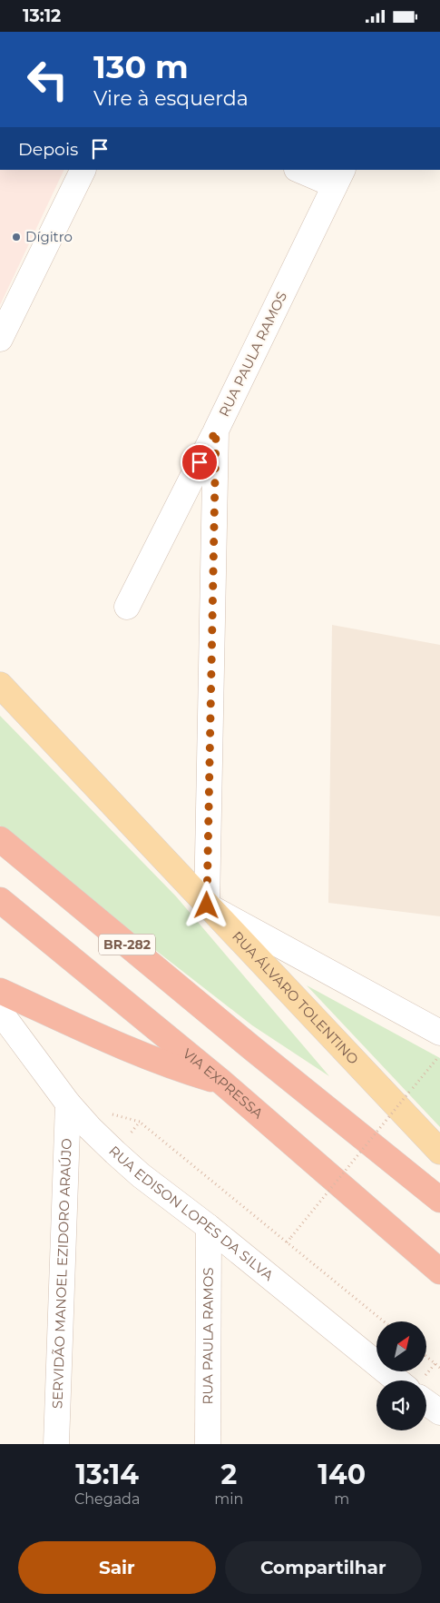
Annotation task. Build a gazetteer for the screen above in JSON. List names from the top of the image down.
{
  "streets": {
    "highway": ["BR-282", "VIA EXPRESSA"],
    "main road": ["RUA ÁLVARO TOLENTINO"],
    "street": ["RUA PAULA RAMOS", "RUA EDISON LOPES DA SILVA", "SERVIDÃO MANOEL EZIDORO ARAÚJO"]
  },
  "crossings": [
    ["RUA PAULA RAMOS", "RUA ÁLVARO TOLENTINO"],
    ["RUA PAULA RAMOS", "RUA EDISON LOPES DA SILVA"],
    ["RUA EDISON LOPES DA SILVA", "SERVIDÃO MANOEL EZIDORO ARAÚJO"]
  ],
  "places": ["Dígitro"],
  "north": "top right",
  "page": {
    "status": "13:12",
    "turn": ["130 m", "Vire à esquerda"],
    "then": "Depois",
    "eta": [
      "13:14",
      "Chegada",
      "2",
      "min",
      "140",
      "m"
    ],
    "buttons": ["Sair", "Compartilhar"]
  }
}
